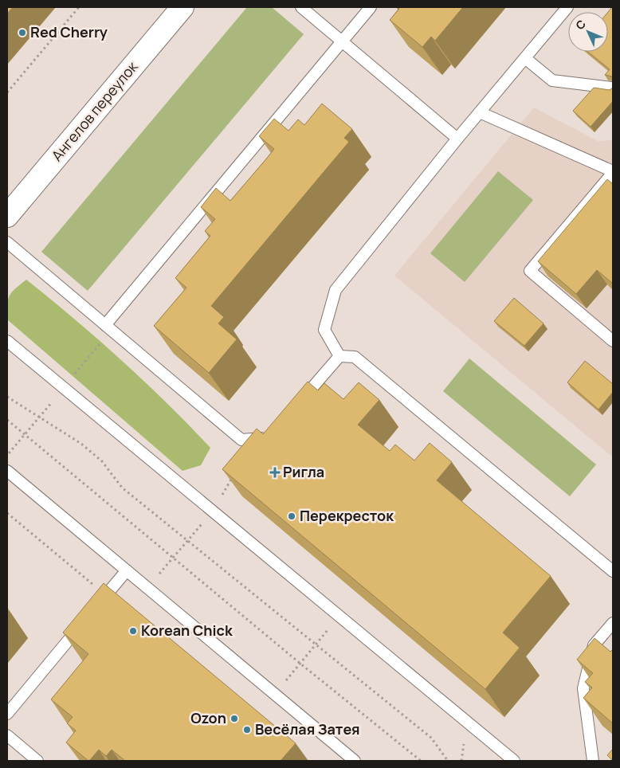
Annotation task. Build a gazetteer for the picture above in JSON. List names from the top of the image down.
{
  "streets": {
    "street": ["Ангелов переулок"]
  },
  "places": {
    "other": [
      "Red Cherry",
      "Перекресток",
      "Korean Chick",
      "Ozon",
      "Весёлая Затея"
    ],
    "health": ["Ригла"]
  },
  "north": "top left"
}
